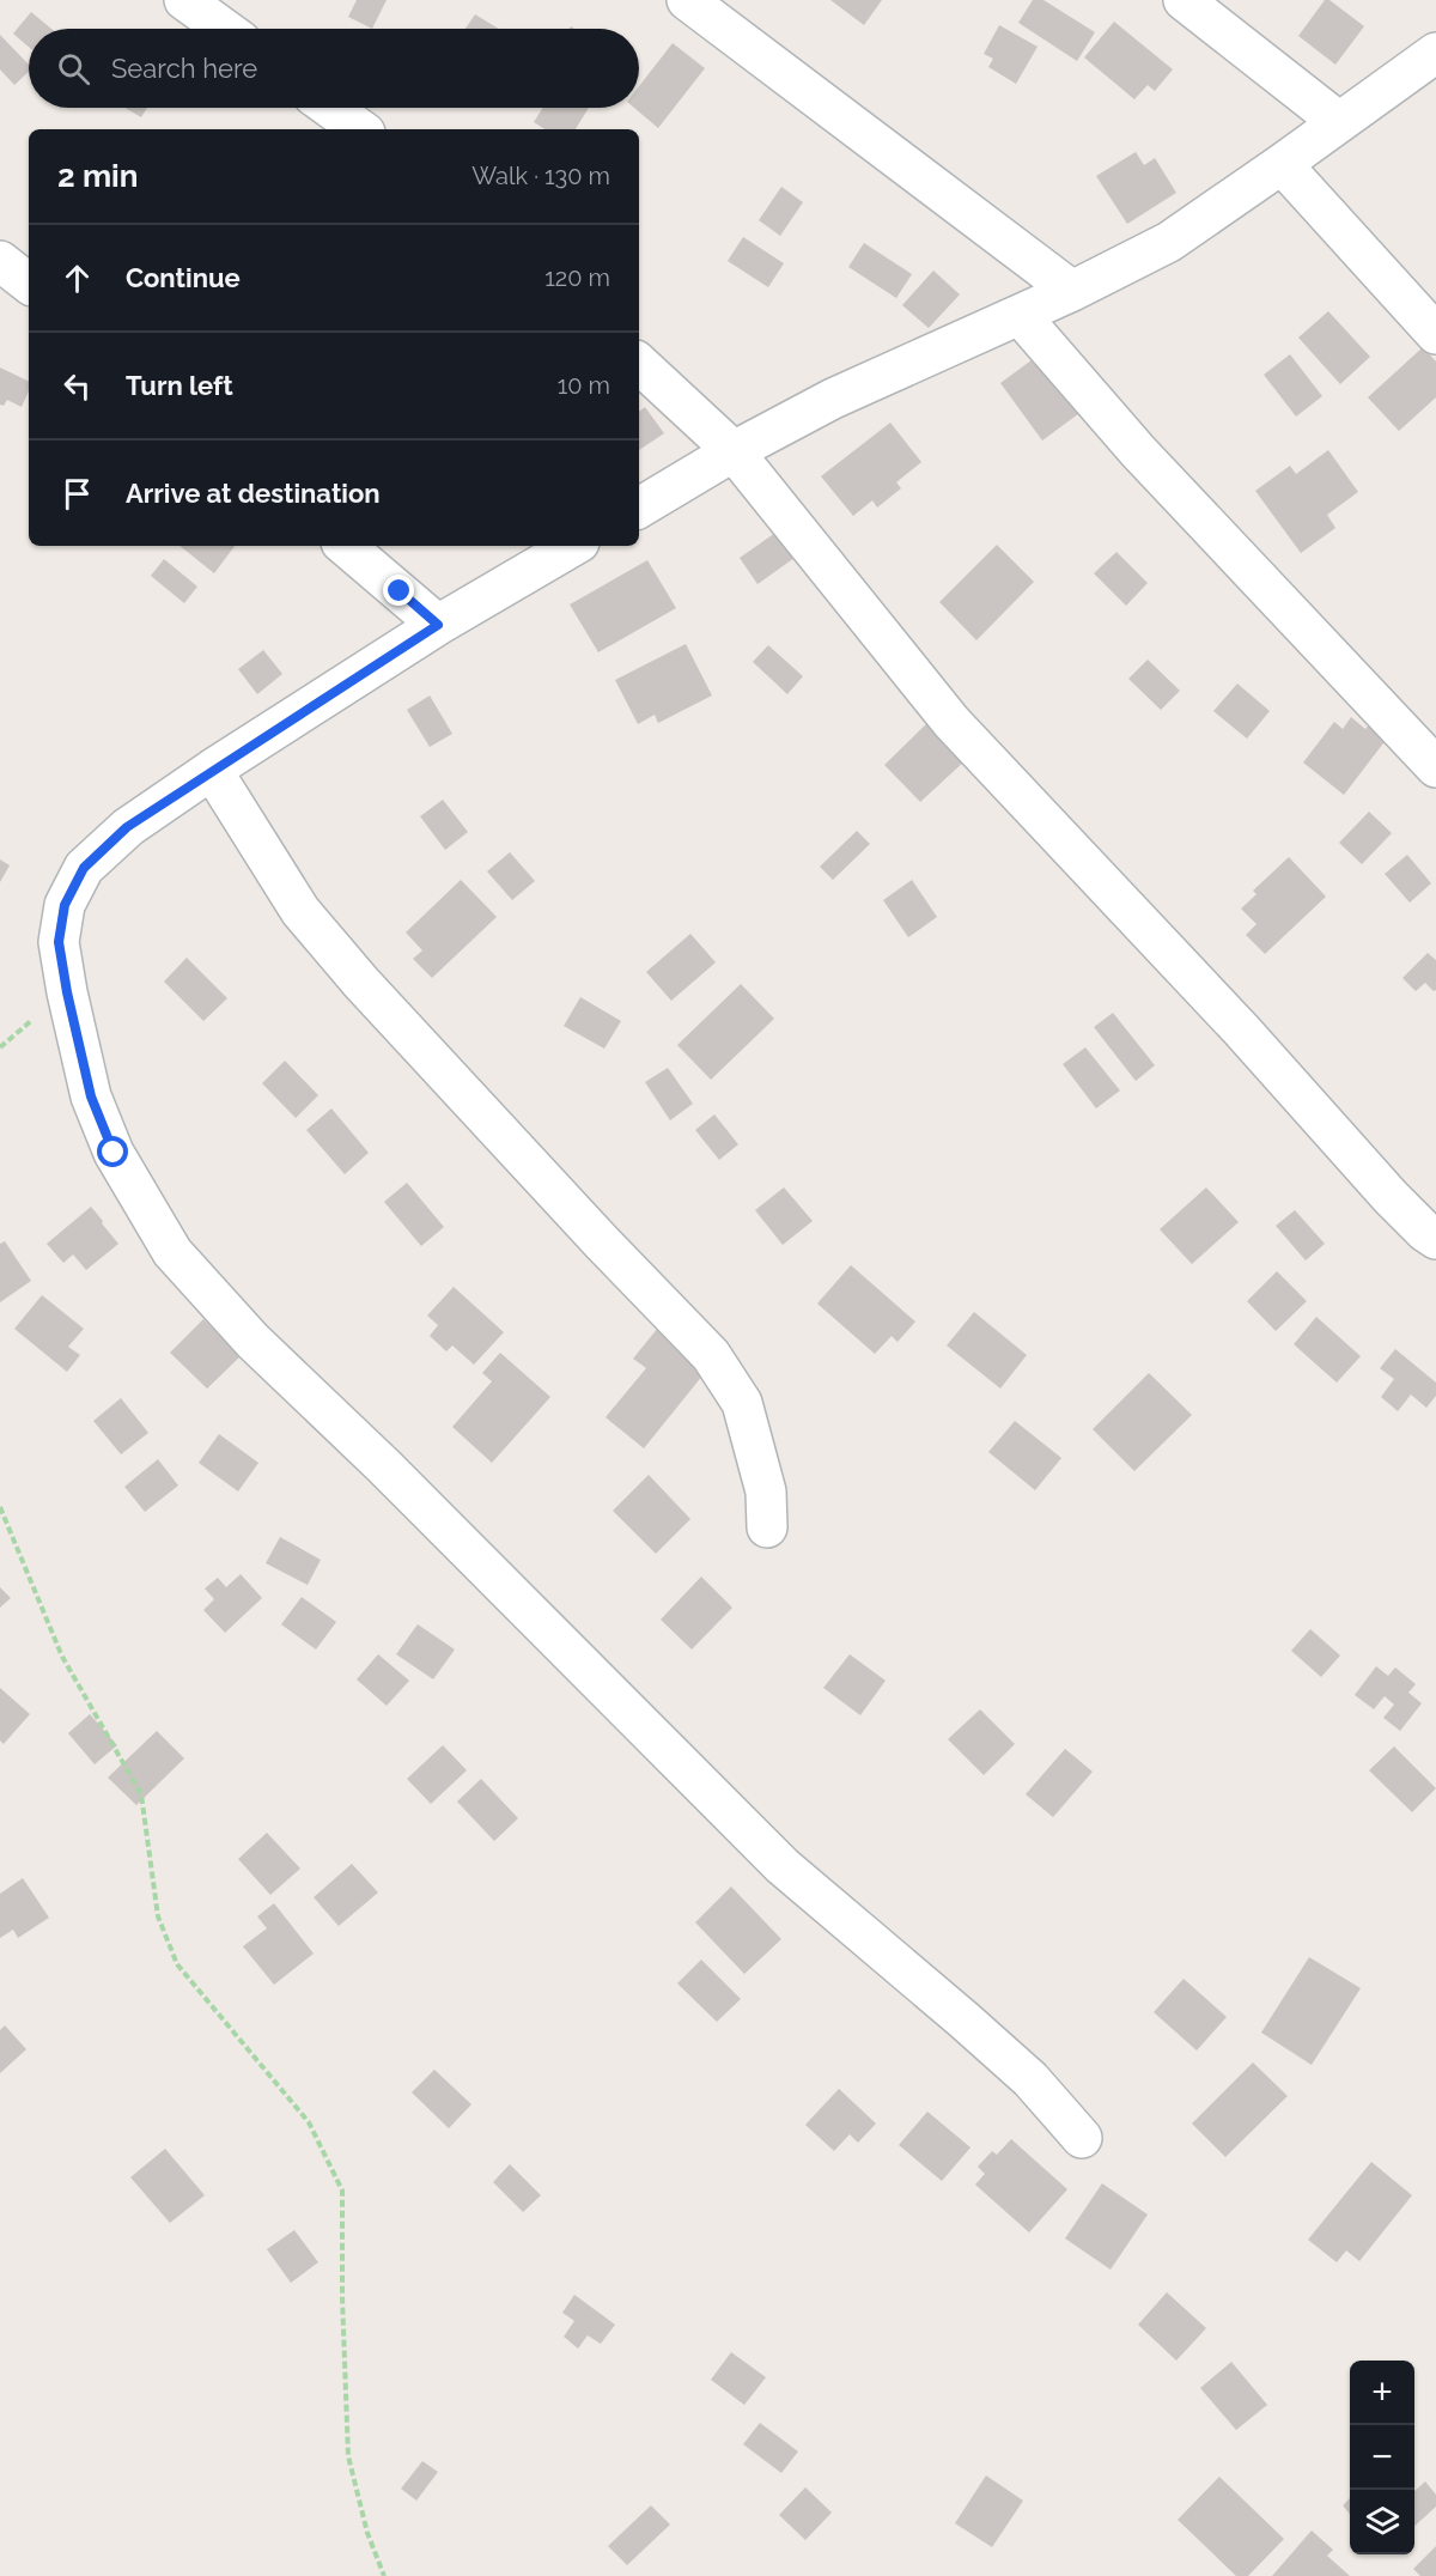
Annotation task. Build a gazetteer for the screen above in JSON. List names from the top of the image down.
{
  "page": {
    "search": "Search here",
    "heading": ["2 min", "Walk · 130 m"],
    "list": [
      ["Continue", "120 m"],
      ["Turn left", "10 m"],
      "Arrive at destination"
    ],
    "map_buttons": ["+", "−"]
  }
}
